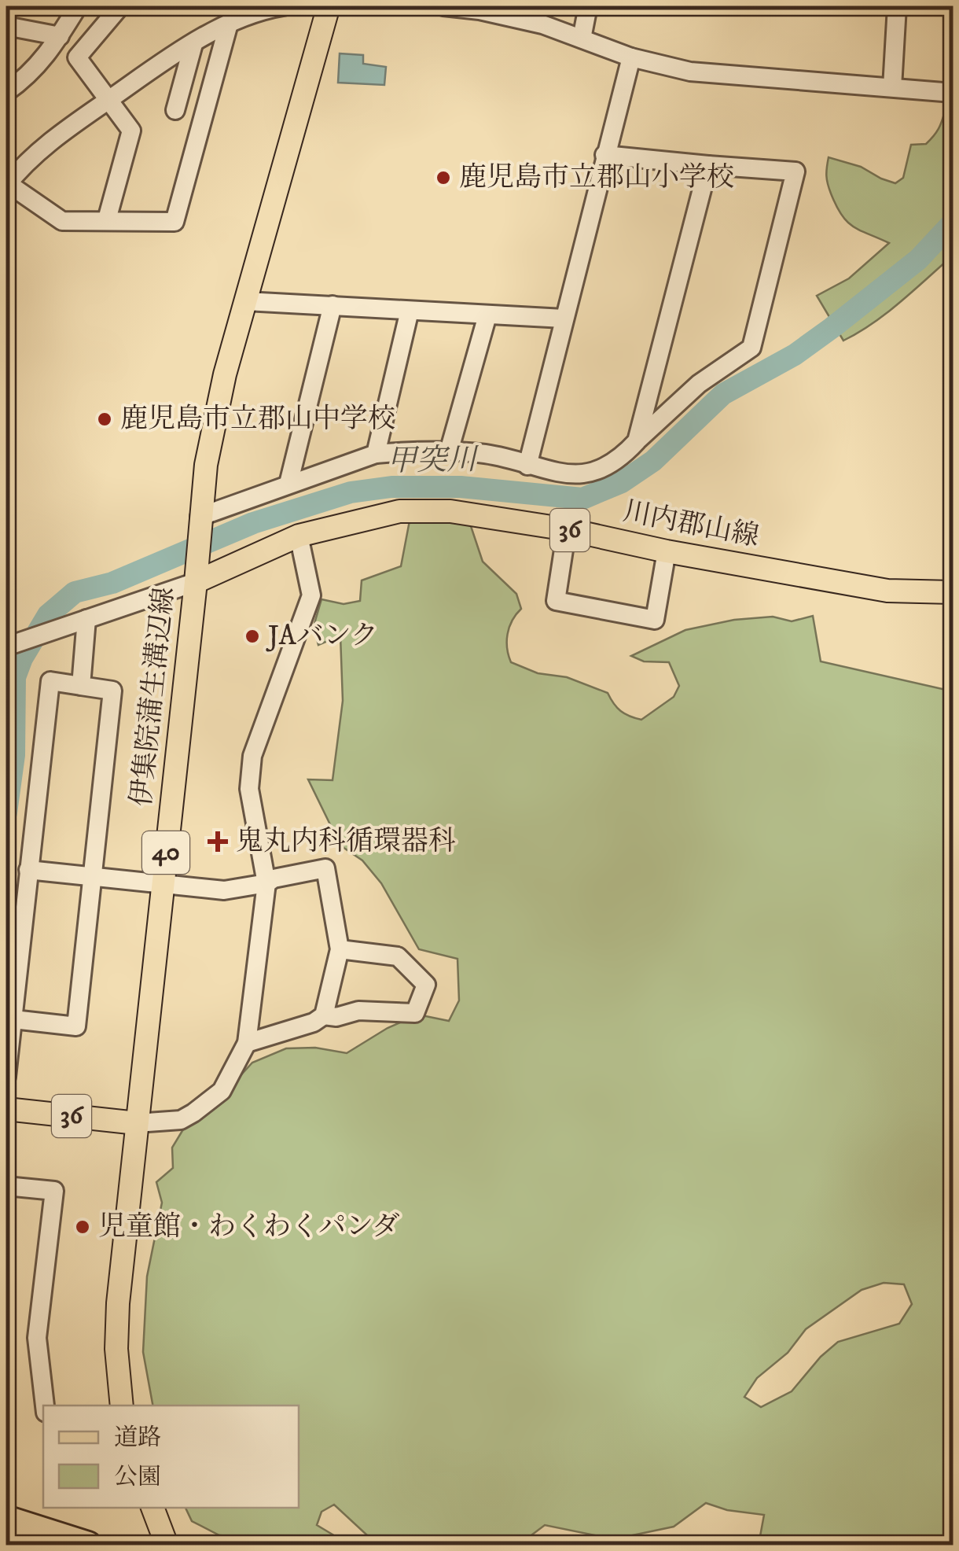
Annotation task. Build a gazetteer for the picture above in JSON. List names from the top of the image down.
{
  "streets": {
    "main road": [
      "川内郡山線",
      "36",
      "伊集院蒲生溝辺線",
      "40"
    ]
  },
  "crossings": [
    ["川内郡山線", "伊集院蒲生溝辺線"],
    ["36", "伊集院蒲生溝辺線"]
  ],
  "water": ["甲突川"],
  "places": {
    "other": [
      "鹿児島市立郡山小学校",
      "鹿児島市立郡山中学校",
      "JAバンク",
      "児童館・わくわくパンダ"
    ],
    "health": ["鬼丸内科循環器科"]
  },
  "legend": ["道路", "公園"]
}
